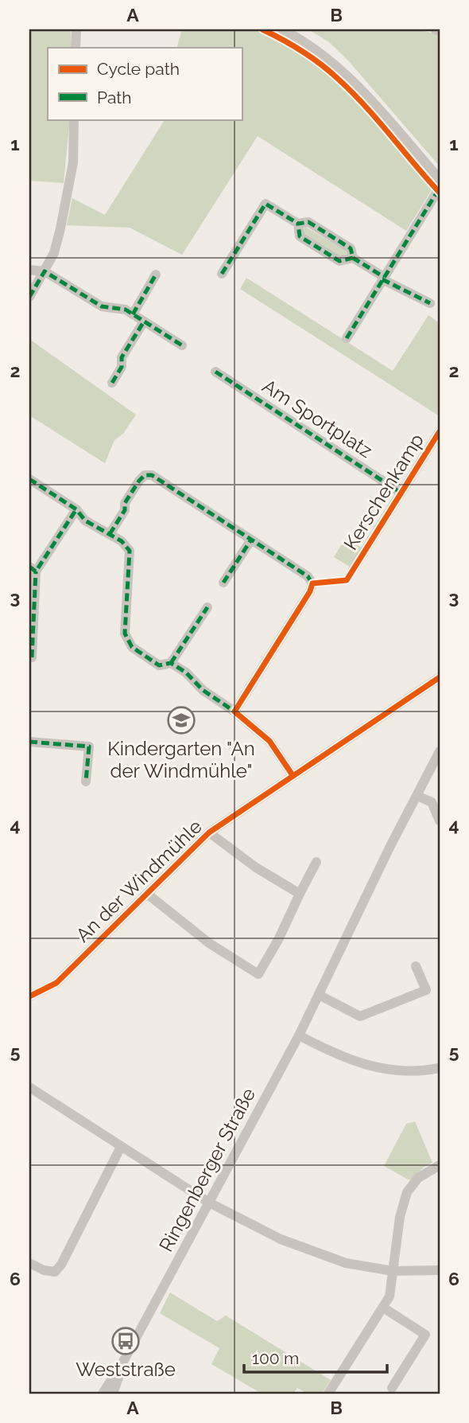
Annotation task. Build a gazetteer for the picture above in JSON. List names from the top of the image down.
{
  "streets": {
    "street": [
      "Am Sportplatz",
      "Kerschenkamp",
      "An der Windmühle",
      "Ringenberger Straße"
    ]
  },
  "crossings": [
    ["Am Sportplatz", "Kerschenkamp"]
  ],
  "places": {
    "school or university": ["Kindergarten \"An der Windmühle\""],
    "bus stop": ["Weststraße"]
  },
  "legend": ["Cycle path", "Path"],
  "scale_bar": "100 m",
  "grid": {
    "columns": ["A", "B"],
    "rows": [
      "1",
      "2",
      "3",
      "4",
      "5",
      "6"
    ]
  }
}
